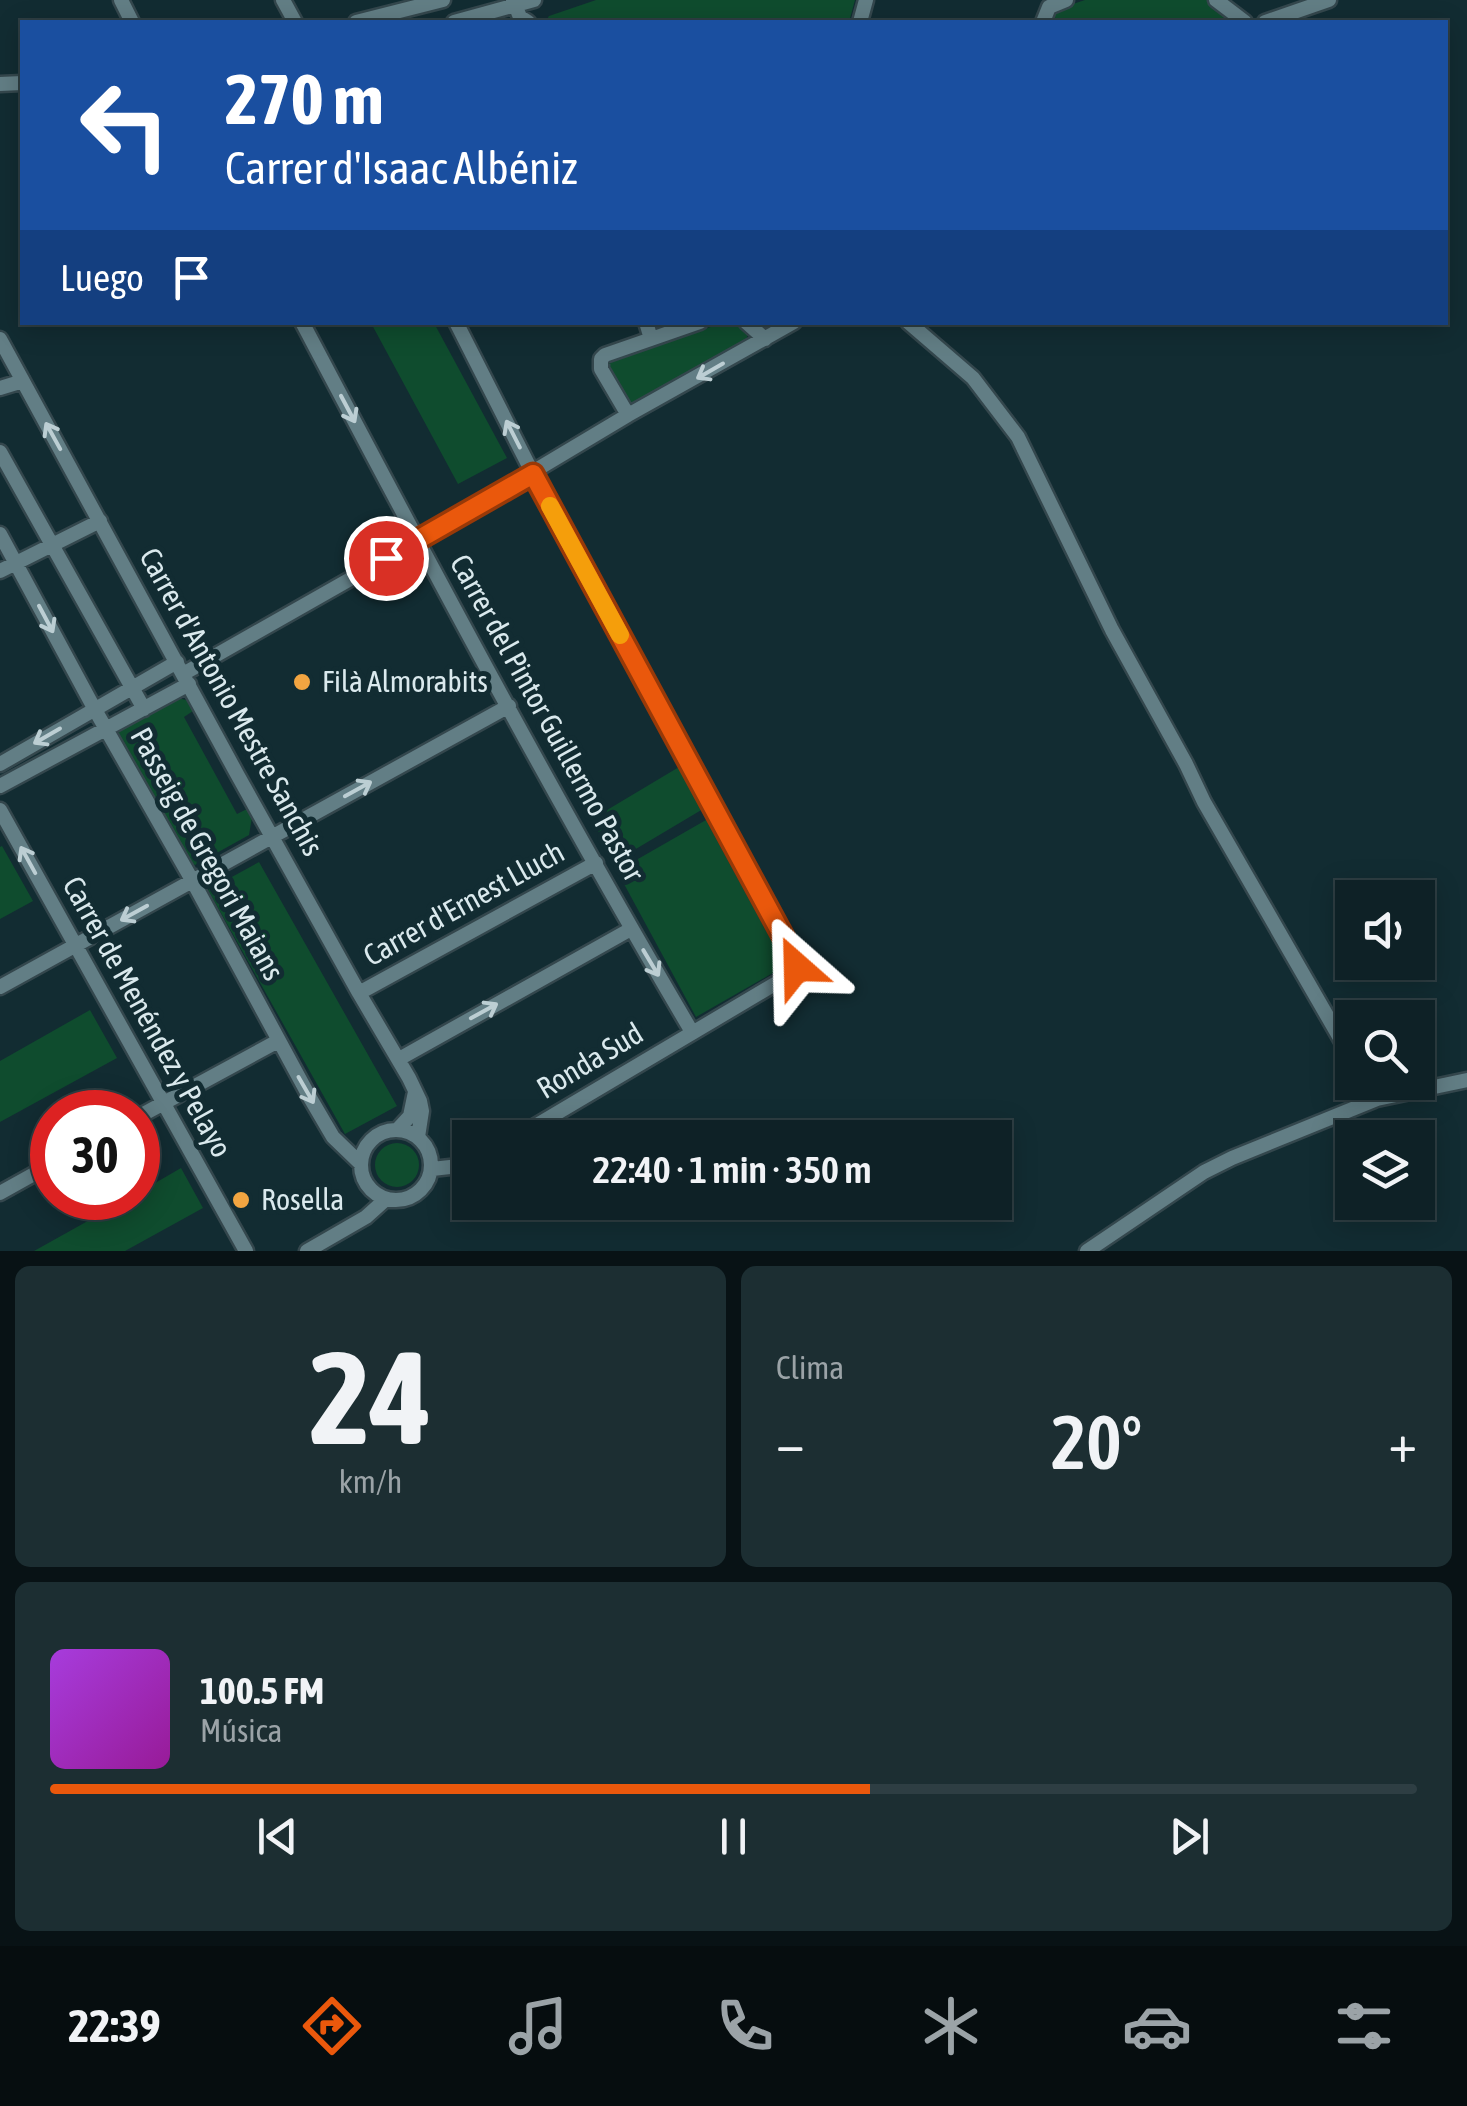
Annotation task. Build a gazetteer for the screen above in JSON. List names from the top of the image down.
{
  "streets": {
    "street": [
      "Carrer d'Antonio Mestre Sanchis",
      "Carrer del Pintor Guillermo Pastor",
      "Passeig de Gregori Maians",
      "Carrer d'Ernest Lluch",
      "Carrer de Menéndez y Pelayo",
      "Ronda Sud"
    ]
  },
  "crossings": [
    ["Carrer d'Antonio Mestre Sanchis", "Passeig de Gregori Maians"],
    ["Carrer d'Antonio Mestre Sanchis", "Carrer d'Ernest Lluch"],
    ["Carrer del Pintor Guillermo Pastor", "Carrer d'Ernest Lluch"],
    ["Carrer del Pintor Guillermo Pastor", "Ronda Sud"]
  ],
  "one_way": ["Carrer del Pintor Guillermo Pastor"],
  "places": ["Filà Almorabits", "Rosella"],
  "page": {
    "turn": ["270 m", "Carrer d'Isaac Albéniz"],
    "then": "Luego",
    "limit": "30",
    "trip": "22:40 · 1 min · 350 m",
    "tile": [
      ["24", "km/h"],
      "Clima"
    ],
    "heat": ["−", "20°", "+"],
    "song": ["100.5 FM", "Música"],
    "tabs": "22:39"
  }
}
